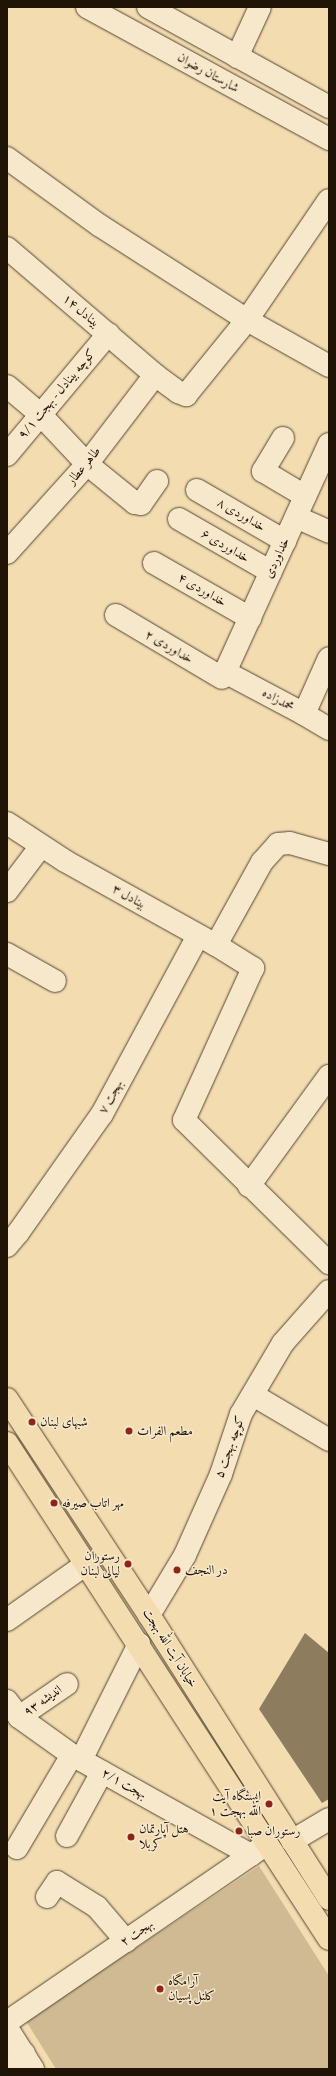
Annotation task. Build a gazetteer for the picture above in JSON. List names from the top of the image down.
{
  "streets": {
    "main road": ["خیابان آیت الله بهجت"],
    "street": [
      "شارستان رضوان",
      "بینادل ۱۴",
      "کوچه بینادل - بهجت ۹/۱",
      "طاهر عطار",
      "خداوردی ۸",
      "خداوردی ۶",
      "خداوردی",
      "خداوردی ۴",
      "خداوردی ۲",
      "محمدزاده",
      "بینادل ۳",
      "بهجت ۷",
      "کوچه بهجت ۵",
      "اندیشه ۹۳",
      "بهجت ۲/۱",
      "بهجت ۲"
    ]
  },
  "crossings": [
    ["بینادل ۱۴", "کوچه بینادل - بهجت ۹/۱"],
    ["بینادل ۱۴", "طاهر عطار"],
    ["خداوردی ۸", "خداوردی"],
    ["خداوردی ۶", "خداوردی"],
    ["خداوردی", "خداوردی ۴"],
    ["خداوردی", "خداوردی ۲"],
    ["خداوردی", "محمدزاده"],
    ["خداوردی ۲", "محمدزاده"],
    ["بینادل ۳", "بهجت ۷"],
    ["کوچه بهجت ۵", "خیابان آیت الله بهجت"],
    ["خیابان آیت الله بهجت", "بهجت ۲/۱"],
    ["خیابان آیت الله بهجت", "بهجت ۲"],
    ["اندیشه ۹۳", "بهجت ۲/۱"],
    ["بهجت ۲/۱", "بهجت ۲"]
  ],
  "places": [
    "شبهای لبنان",
    "مطعم الفرات",
    "مهر اتاب صيرفه",
    "رستوران لیالی لبنان",
    "در النجف",
    "ایستگاه آیت الله بهجت ۱",
    "رستوران صبا",
    "هتل آپارتمان کربلا",
    "آرامگاه کلنل پسیان"
  ]
}
